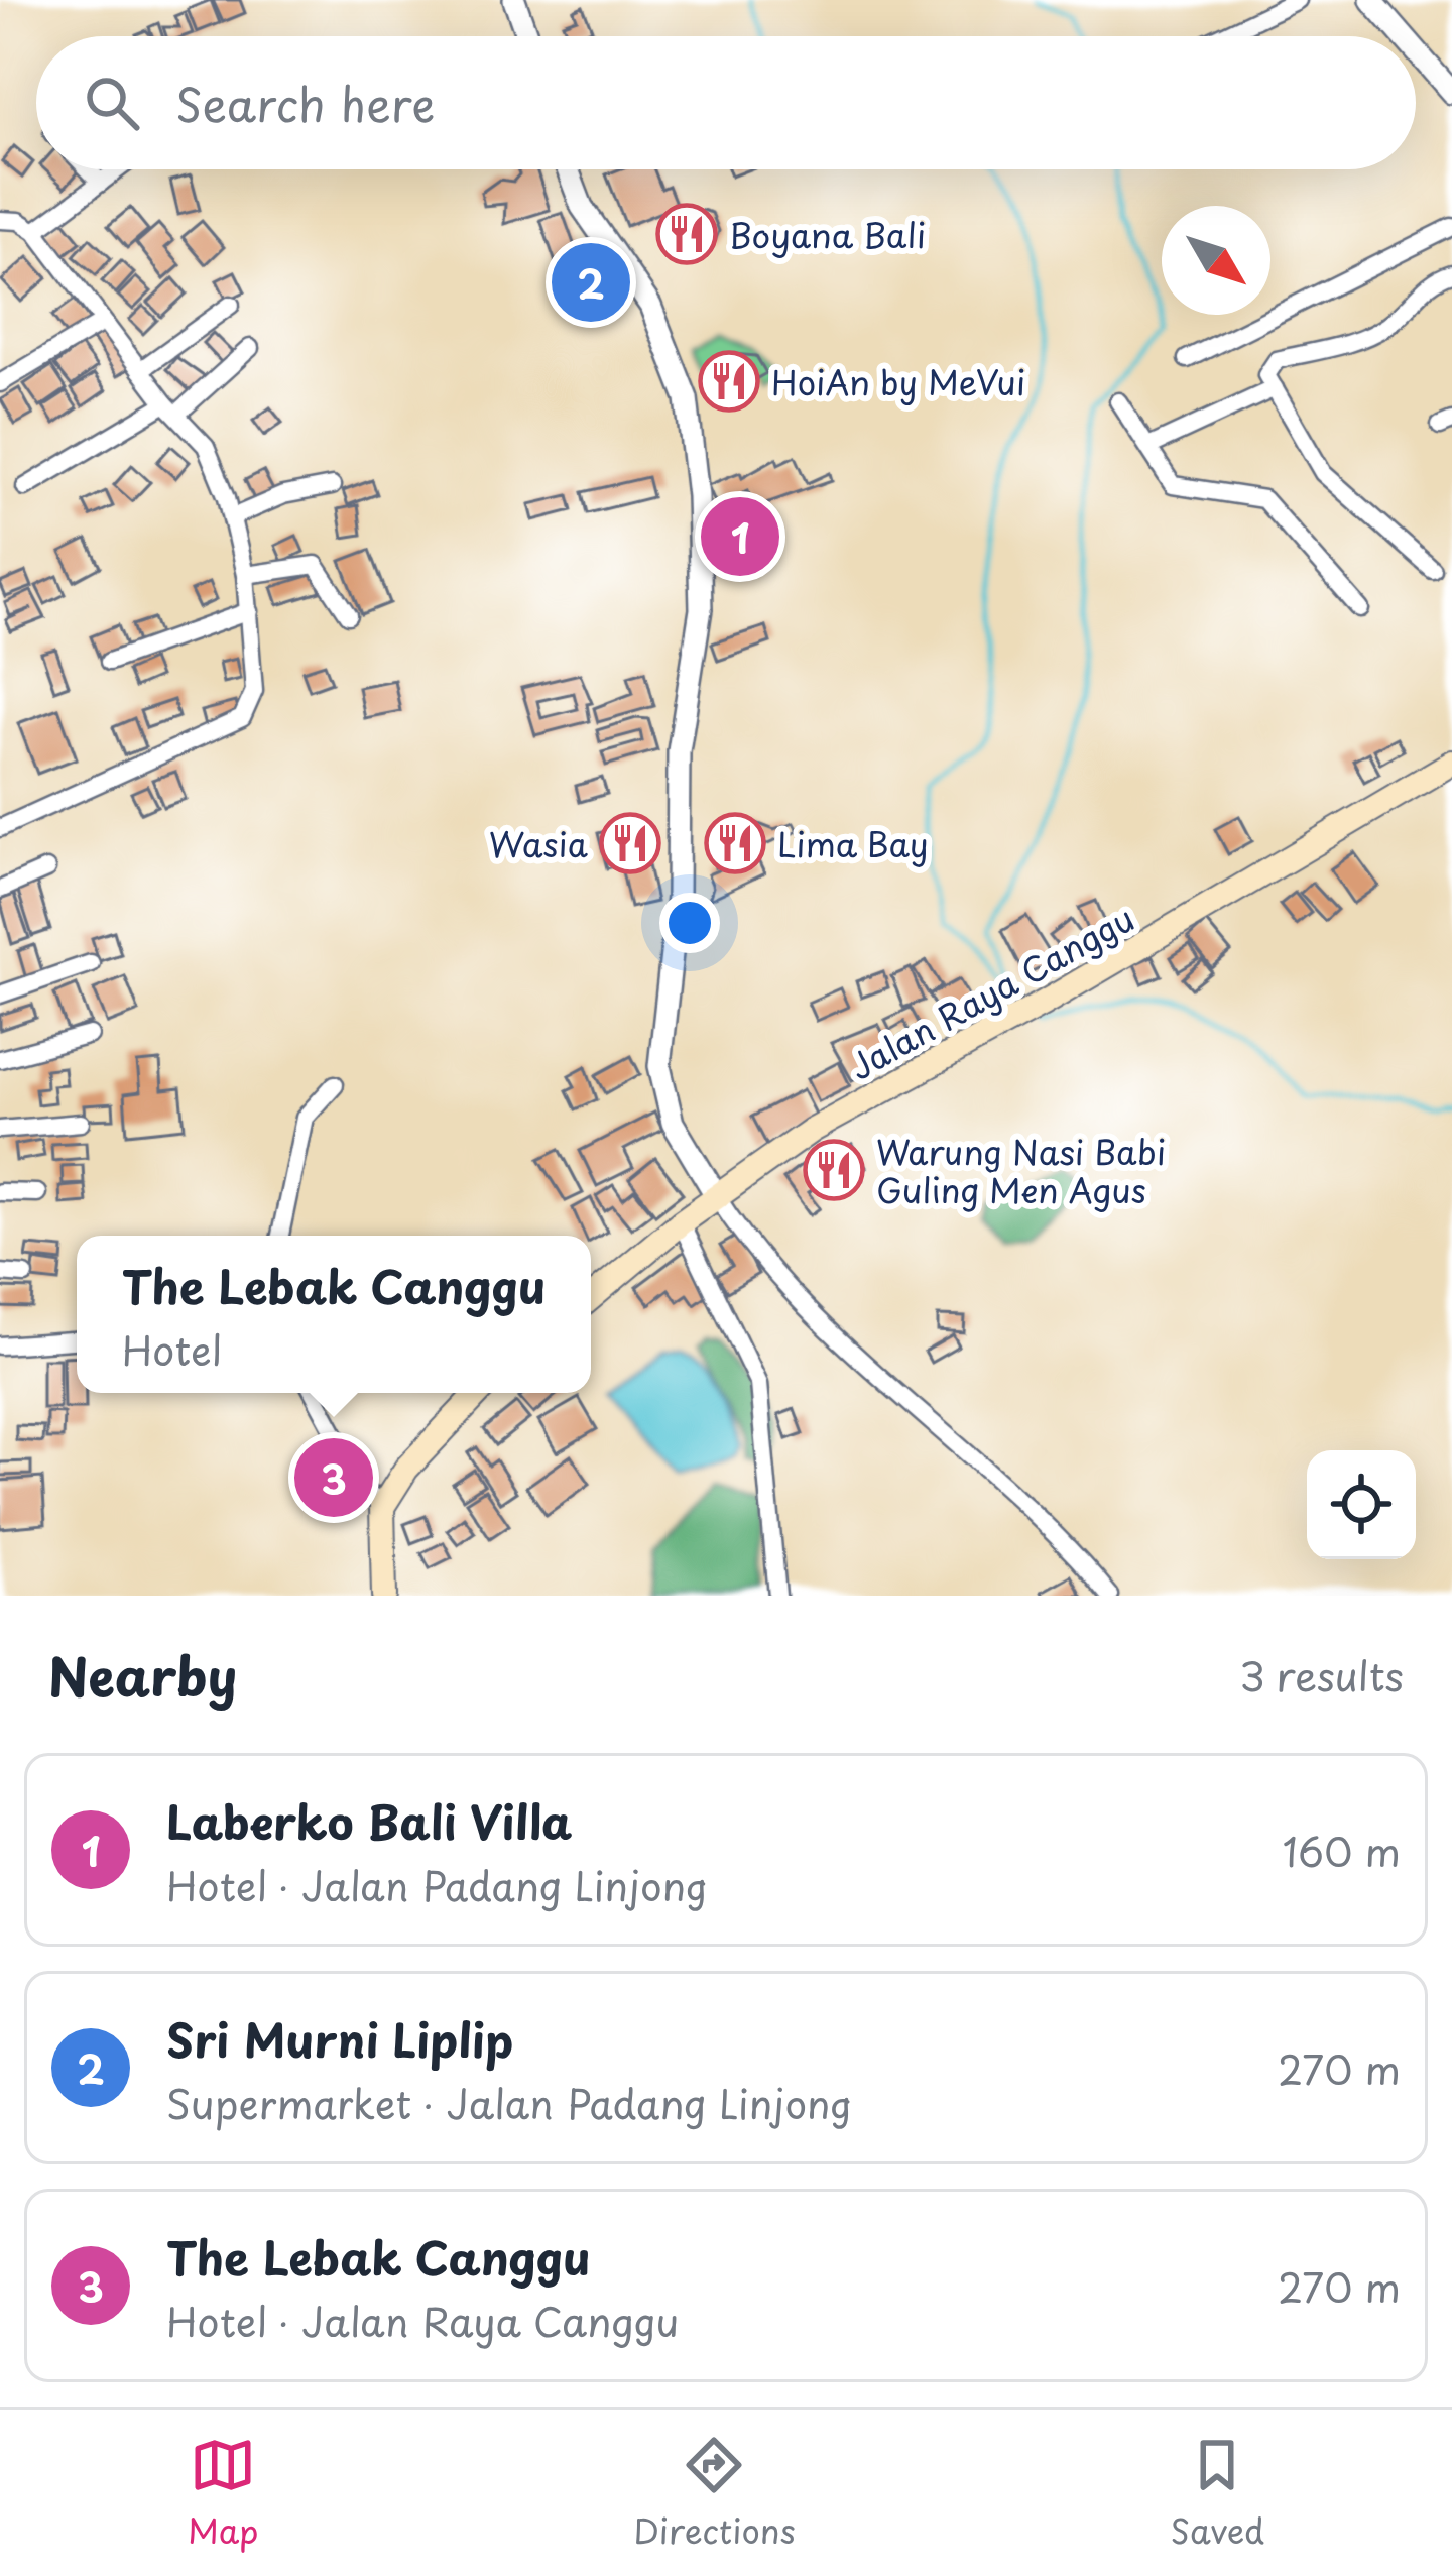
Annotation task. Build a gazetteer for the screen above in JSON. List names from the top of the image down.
{
  "streets": {
    "main road": ["Jalan Raya Canggu"]
  },
  "places": {
    "restaurant": [
      "Boyana Bali",
      "HoiAn by MeVui",
      "Wasia",
      "Lima Bay",
      "Warung Nasi Babi Guling Men Agus"
    ]
  },
  "north": "bottom right",
  "page": {
    "search": "Search here",
    "pins": ["2", "1", "3"],
    "popup": ["The Lebak Canggu", "Hotel"],
    "heading": ["Nearby", "3 results"],
    "list": [
      {
        "mark": "1",
        "name": "Laberko Bali Villa",
        "note": "Hotel · Jalan Padang Linjong",
        "value": "160 m"
      },
      {
        "mark": "2",
        "name": "Sri Murni Liplip",
        "note": "Supermarket · Jalan Padang Linjong",
        "value": "270 m"
      },
      {
        "mark": "3",
        "name": "The Lebak Canggu",
        "note": "Hotel · Jalan Raya Canggu",
        "value": "270 m"
      }
    ],
    "nav": ["Map", "Directions", "Saved"]
  }
}
